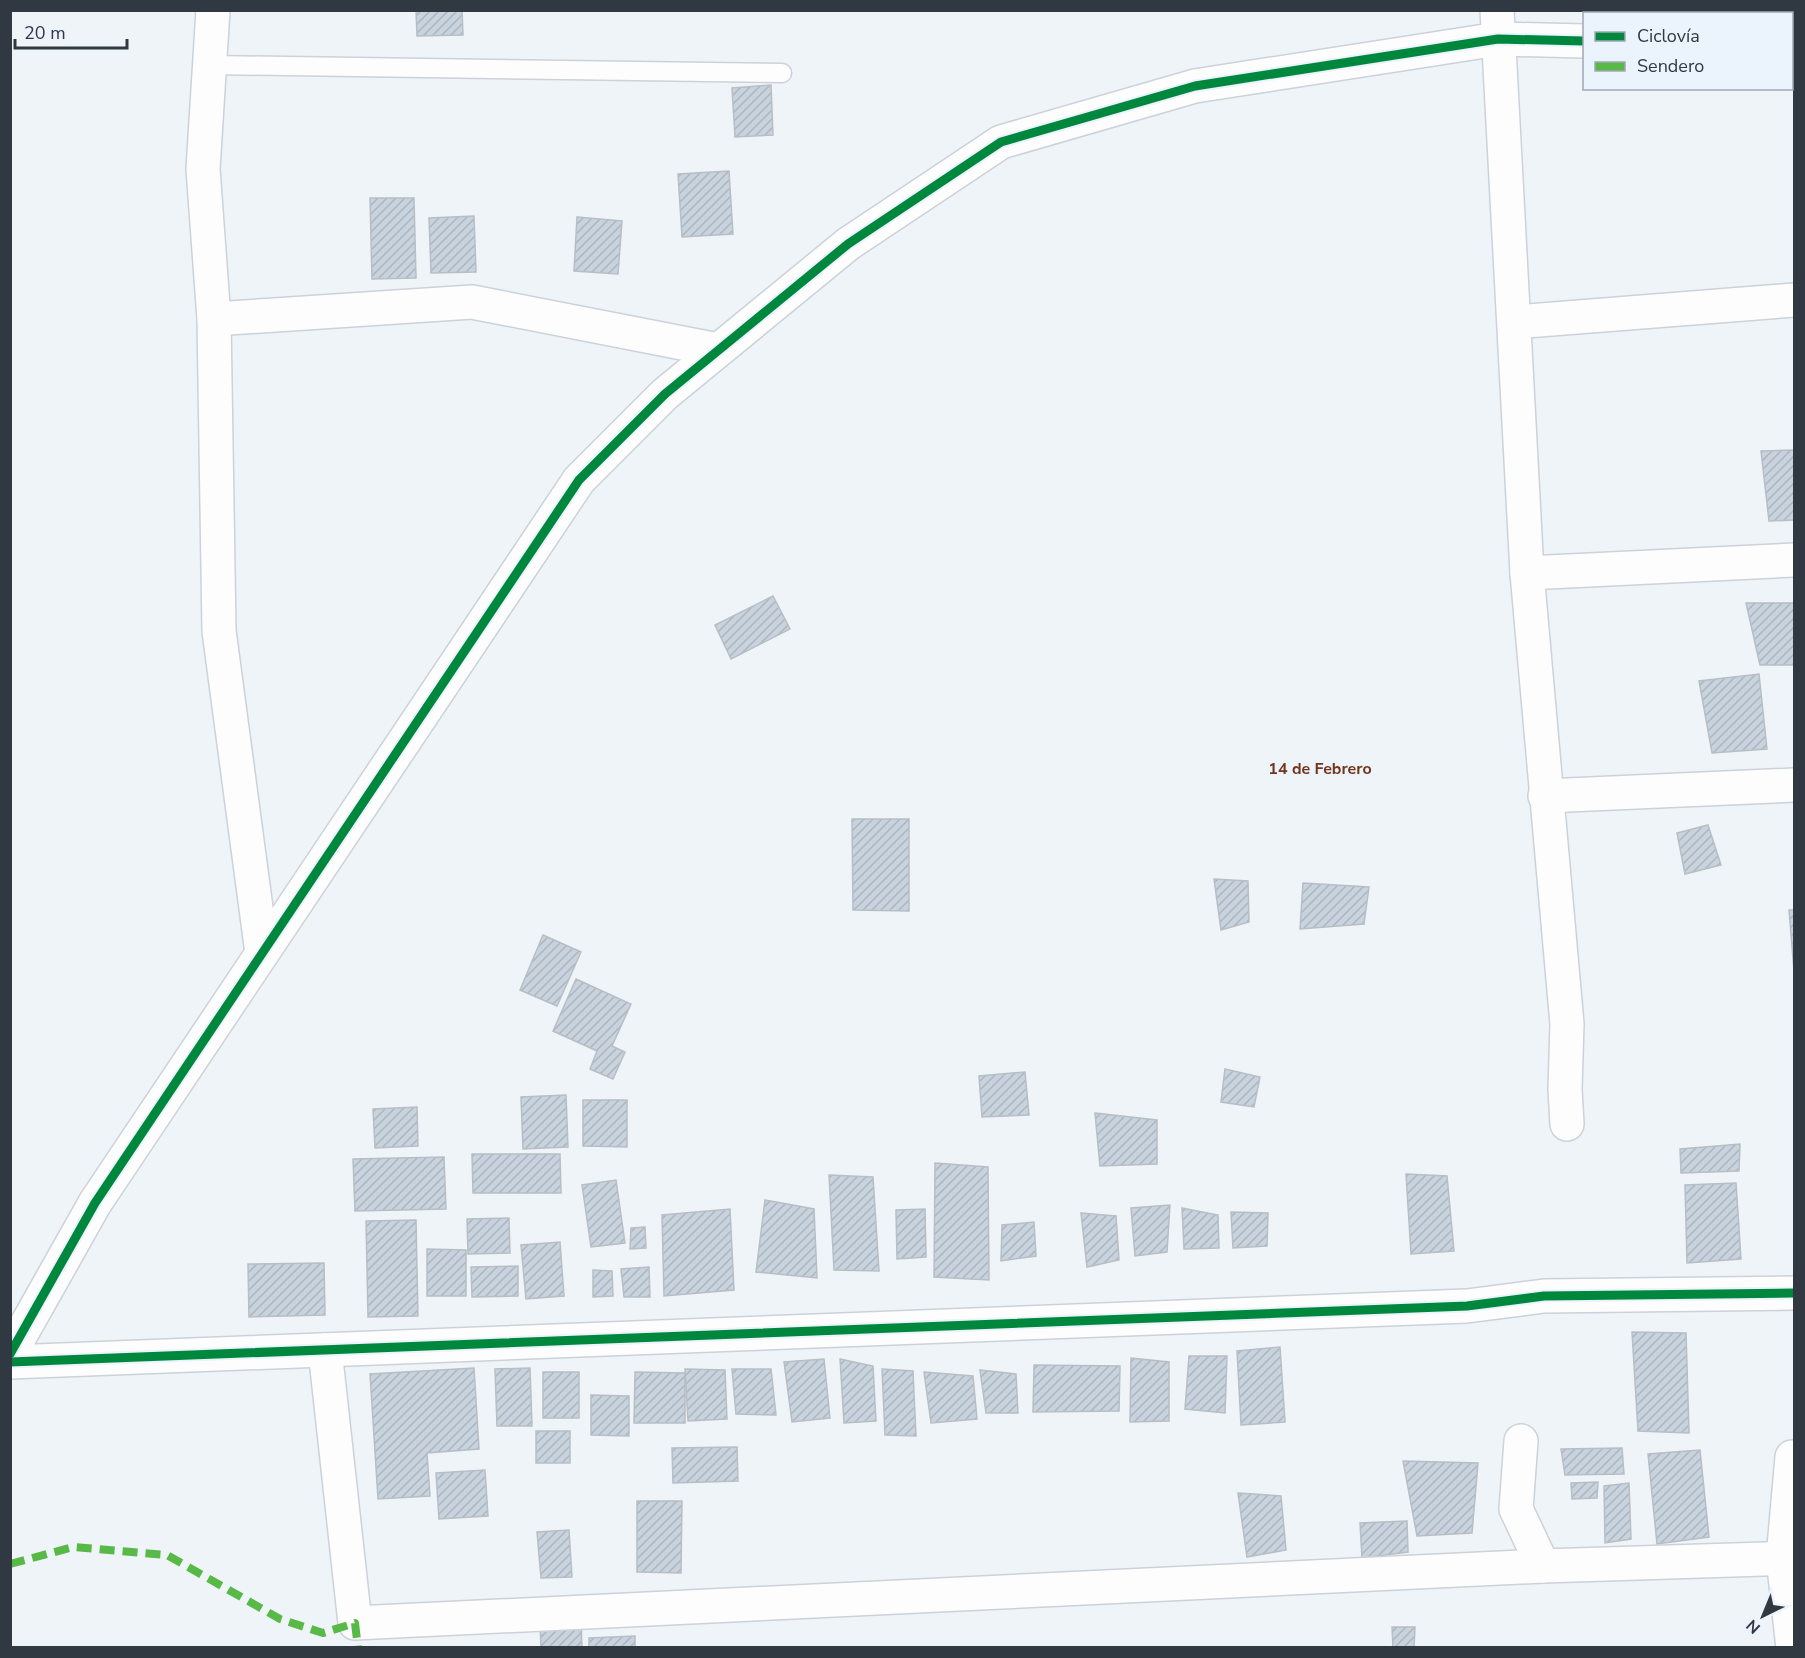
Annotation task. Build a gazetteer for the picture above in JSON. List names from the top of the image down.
{
  "districts": ["14 de Febrero"],
  "legend": ["Ciclovía", "Sendero"],
  "scale_bar": "20 m",
  "north": "bottom left"
}
